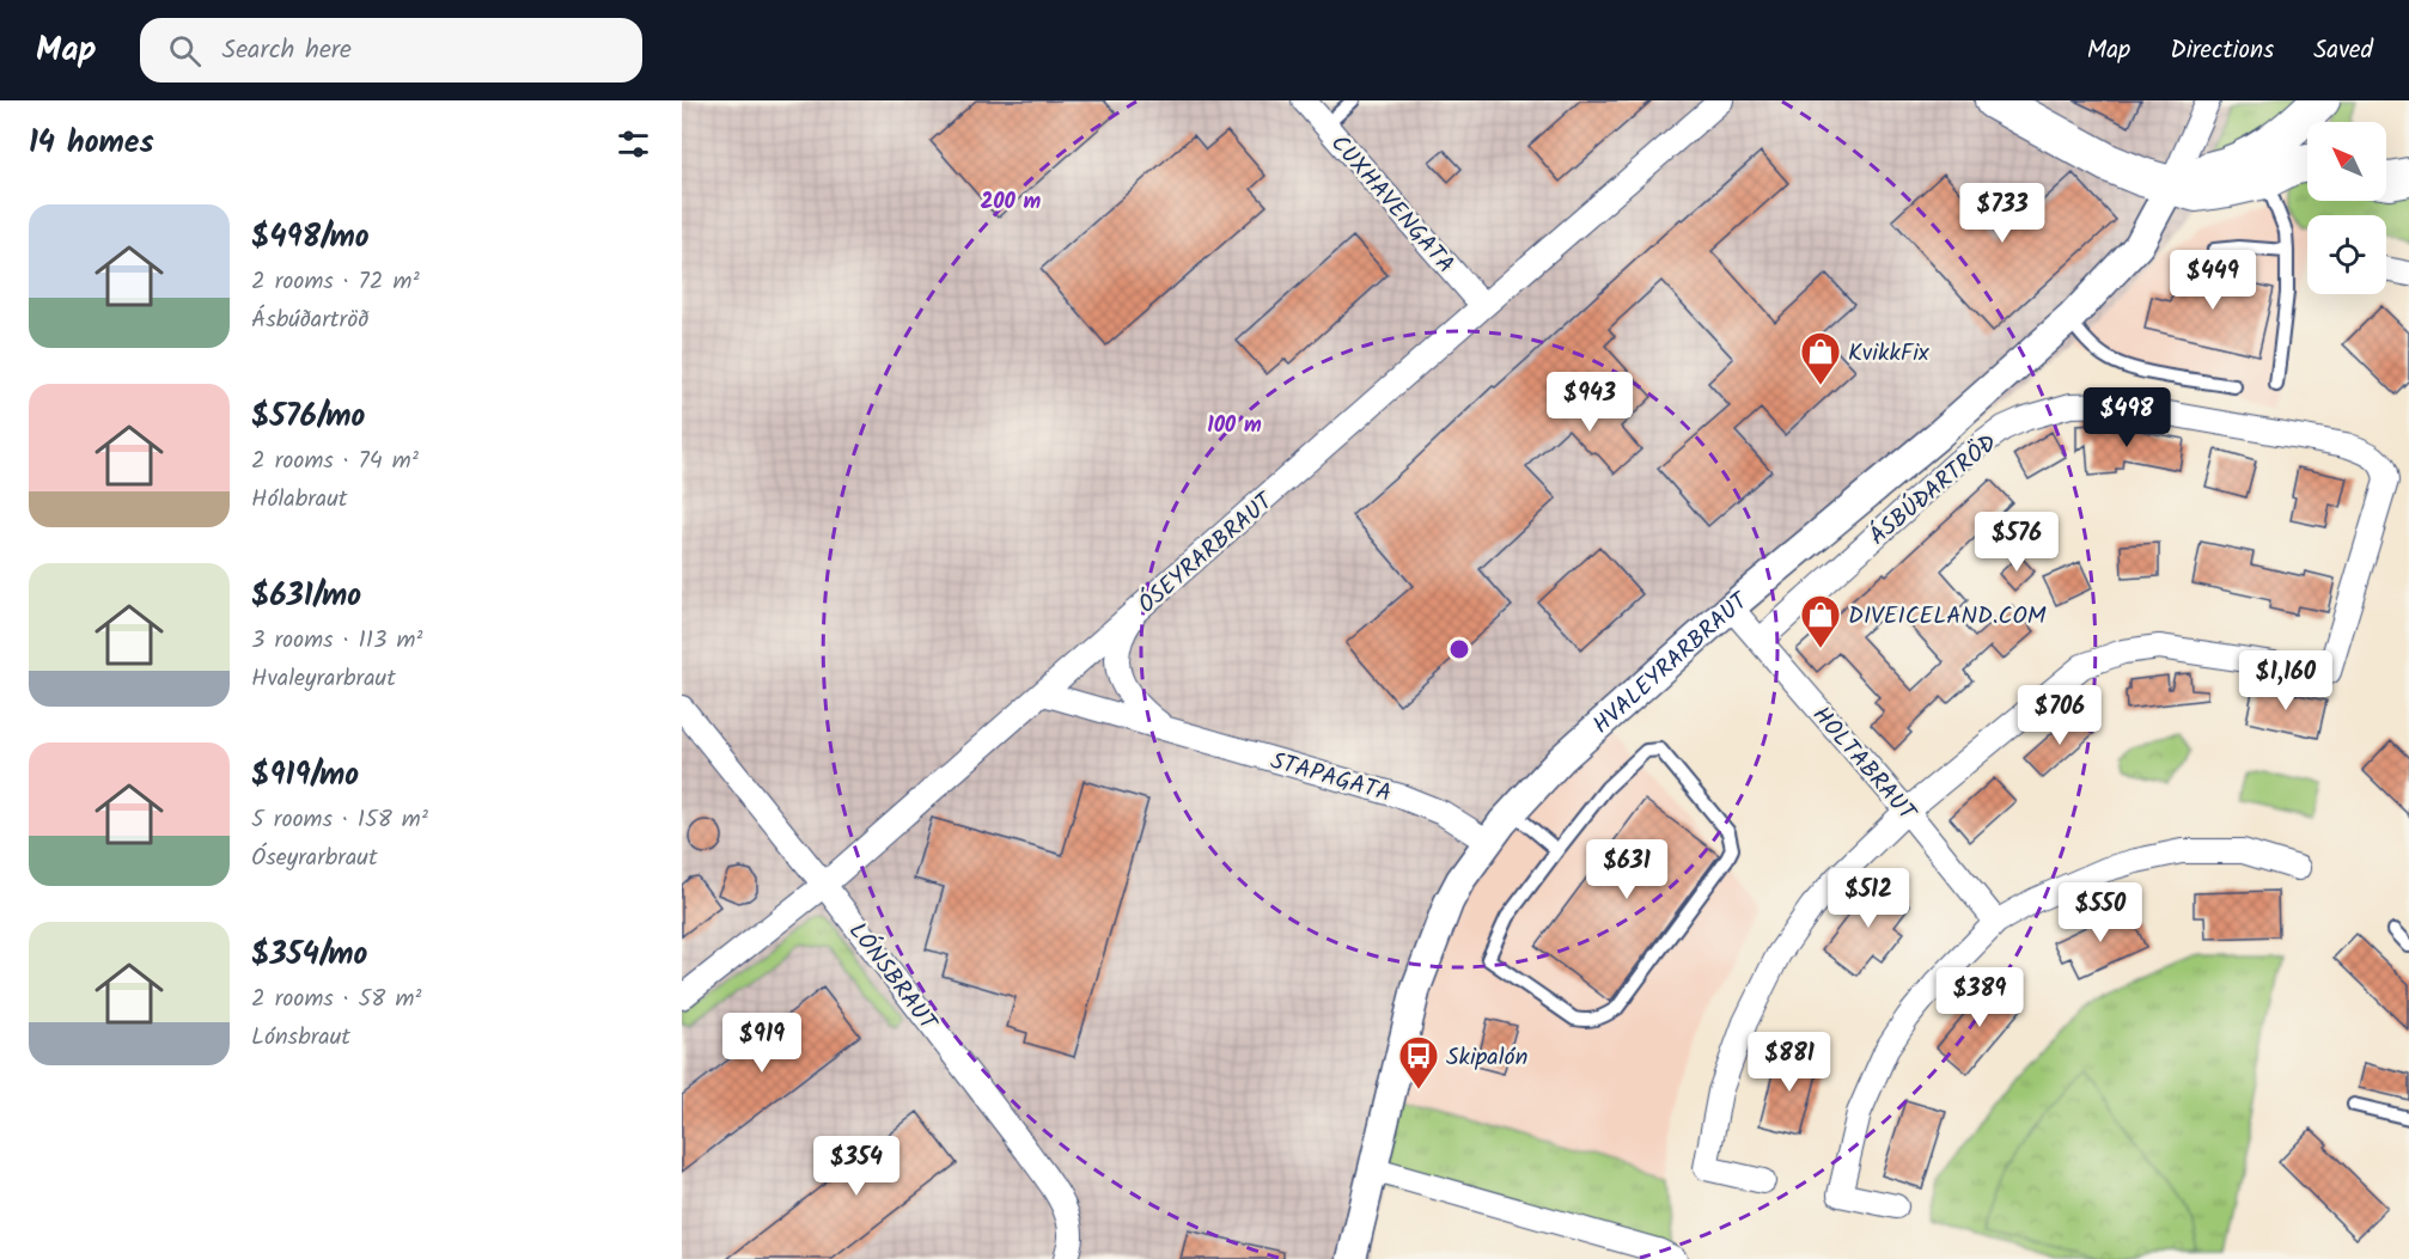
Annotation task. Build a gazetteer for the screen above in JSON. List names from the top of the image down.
{
  "streets": {
    "street": [
      "CUXHAVENGATA",
      "ÁSBÚÐARTRÖÐ",
      "ÓSEYRARBRAUT",
      "HVALEYRARBRAUT",
      "HOLTABRAUT",
      "STAPAGATA",
      "LÓNSBRAUT"
    ]
  },
  "crossings": [
    ["CUXHAVENGATA", "ÓSEYRARBRAUT"],
    ["ÁSBÚÐARTRÖÐ", "HOLTABRAUT"],
    ["ÓSEYRARBRAUT", "STAPAGATA"],
    ["ÓSEYRARBRAUT", "LÓNSBRAUT"],
    ["HVALEYRARBRAUT", "HOLTABRAUT"],
    ["HVALEYRARBRAUT", "STAPAGATA"]
  ],
  "places": {
    "shop": ["KvikkFix", "DIVEICELAND.COM"],
    "bus stop": ["Skipalón"]
  },
  "north": "top left",
  "page": {
    "header": "Map",
    "search": "Search here",
    "nav": ["Map", "Directions", "Saved"],
    "heading": "14 homes",
    "price": [
      "$733",
      "$449",
      "$943",
      "$498",
      "$576",
      "$1,160",
      "$706",
      "$631",
      "$512",
      "$550",
      "$389",
      "$919",
      "$881",
      "$354"
    ],
    "list": [
      {
        "name": "$498/mo",
        "note": "2 rooms · 72 m² · Ásbúðartröð"
      },
      {
        "name": "$576/mo",
        "note": "2 rooms · 74 m² · Hólabraut"
      },
      {
        "name": "$631/mo",
        "note": "3 rooms · 113 m² · Hvaleyrarbraut"
      },
      {
        "name": "$919/mo",
        "note": "5 rooms · 158 m² · Óseyrarbraut"
      },
      {
        "name": "$354/mo",
        "note": "2 rooms · 58 m² · Lónsbraut"
      }
    ]
  },
  "rings": ["200 m", "100 m"]
}
